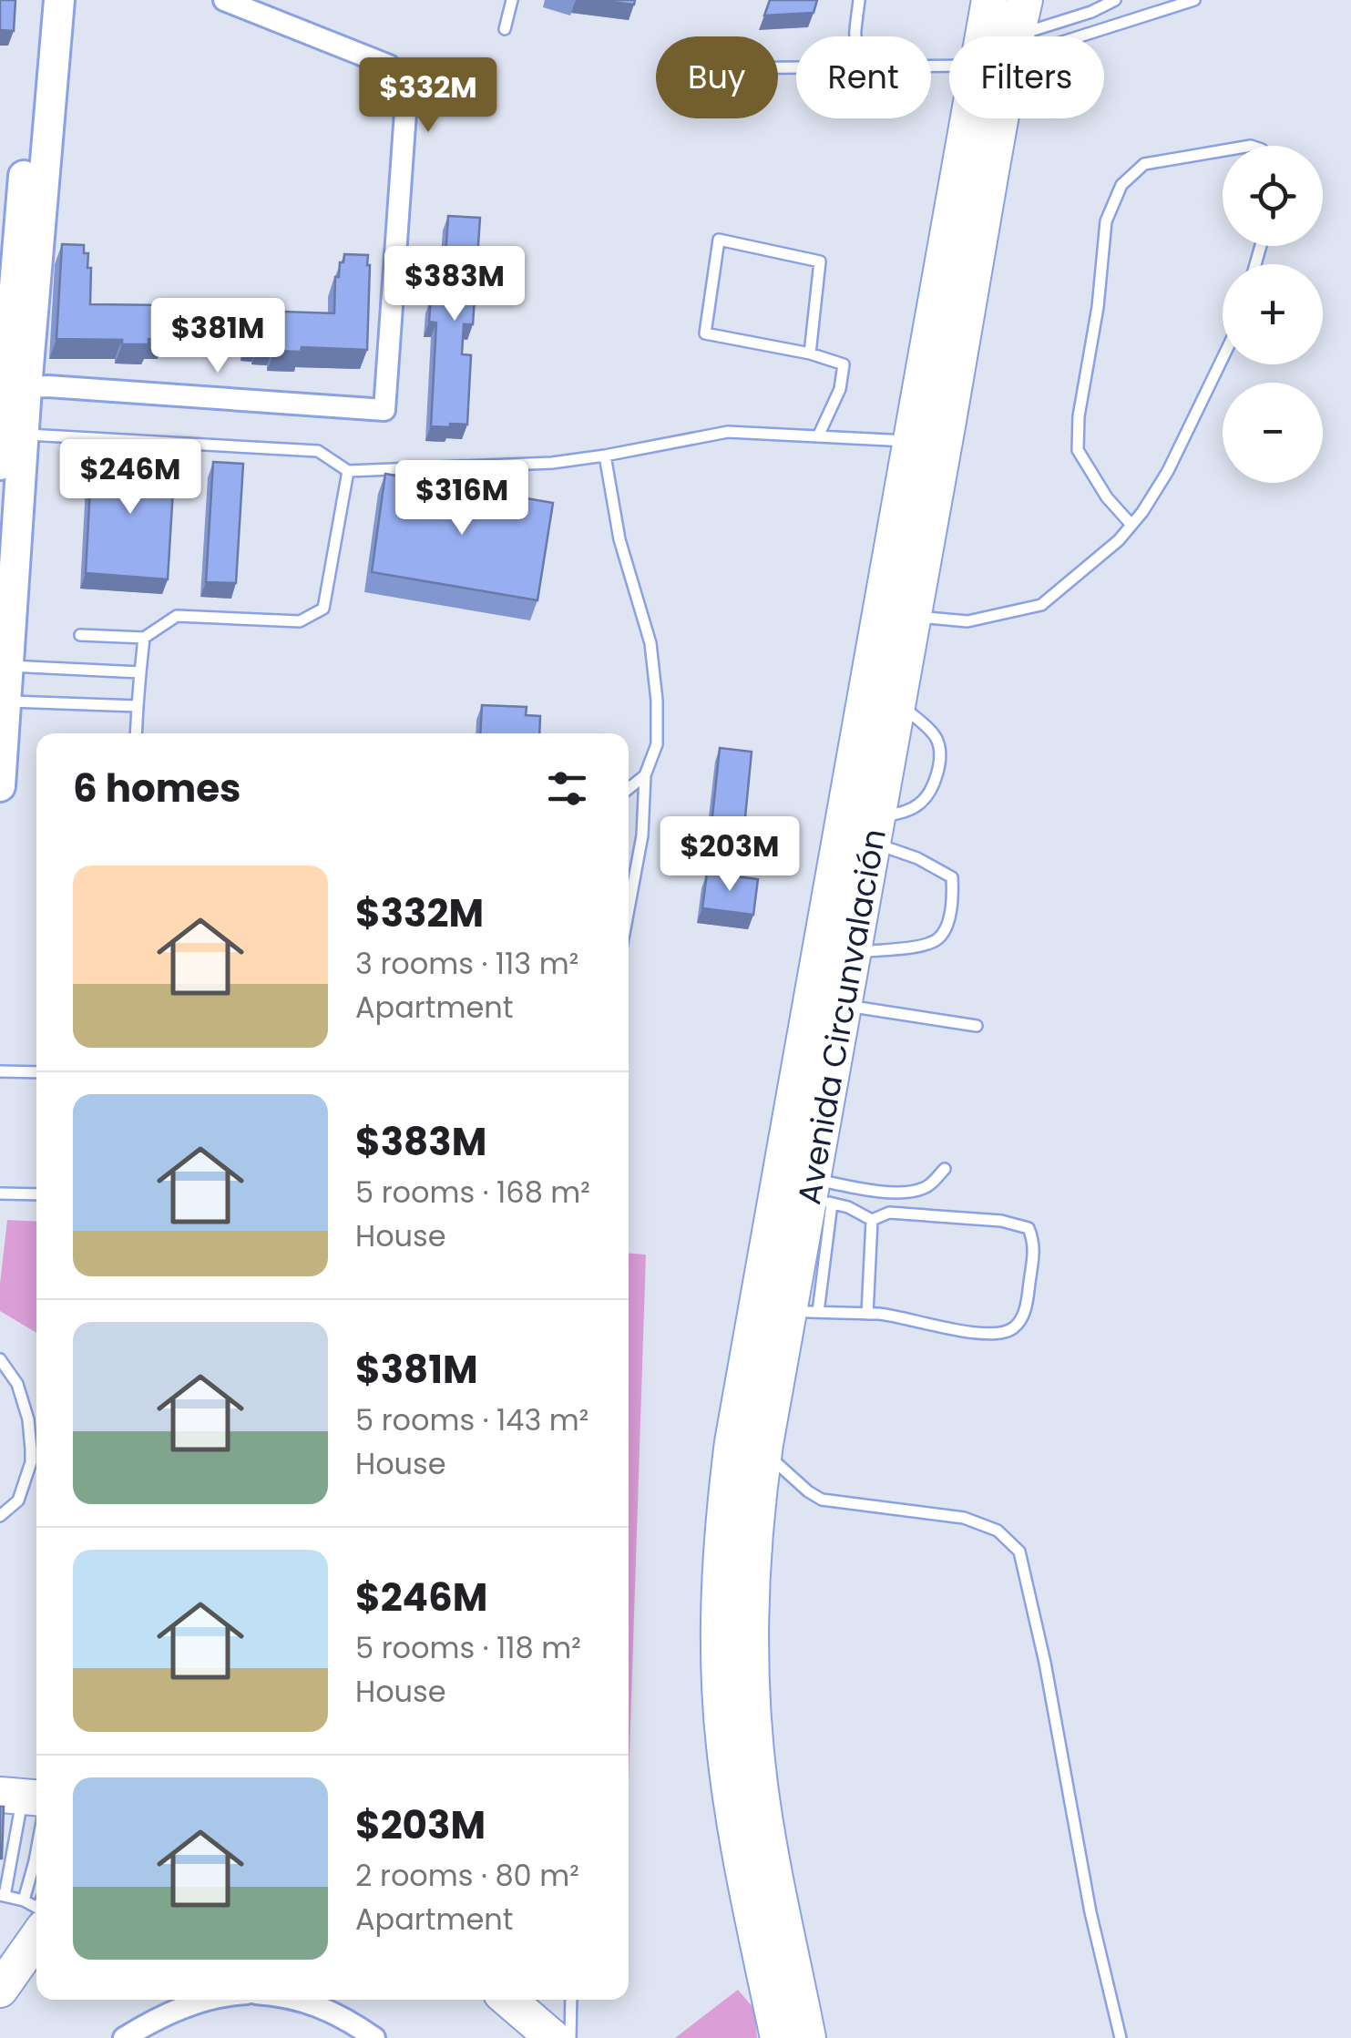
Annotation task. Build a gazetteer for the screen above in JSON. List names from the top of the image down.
{
  "streets": {
    "main road": ["Avenida Circunvalación"]
  },
  "page": {
    "chip": ["Buy", "Rent", "Filters"],
    "price": [
      "$332M",
      "$383M",
      "$381M",
      "$246M",
      "$316M",
      "$203M"
    ],
    "map_buttons": ["+", "−"],
    "heading": "6 homes",
    "list": [
      {
        "name": "$332M",
        "note": "3 rooms · 113 m² · Apartment"
      },
      {
        "name": "$383M",
        "note": "5 rooms · 168 m² · House"
      },
      {
        "name": "$381M",
        "note": "5 rooms · 143 m² · House"
      },
      {
        "name": "$246M",
        "note": "5 rooms · 118 m² · House"
      },
      {
        "name": "$203M",
        "note": "2 rooms · 80 m² · Apartment"
      }
    ]
  }
}
